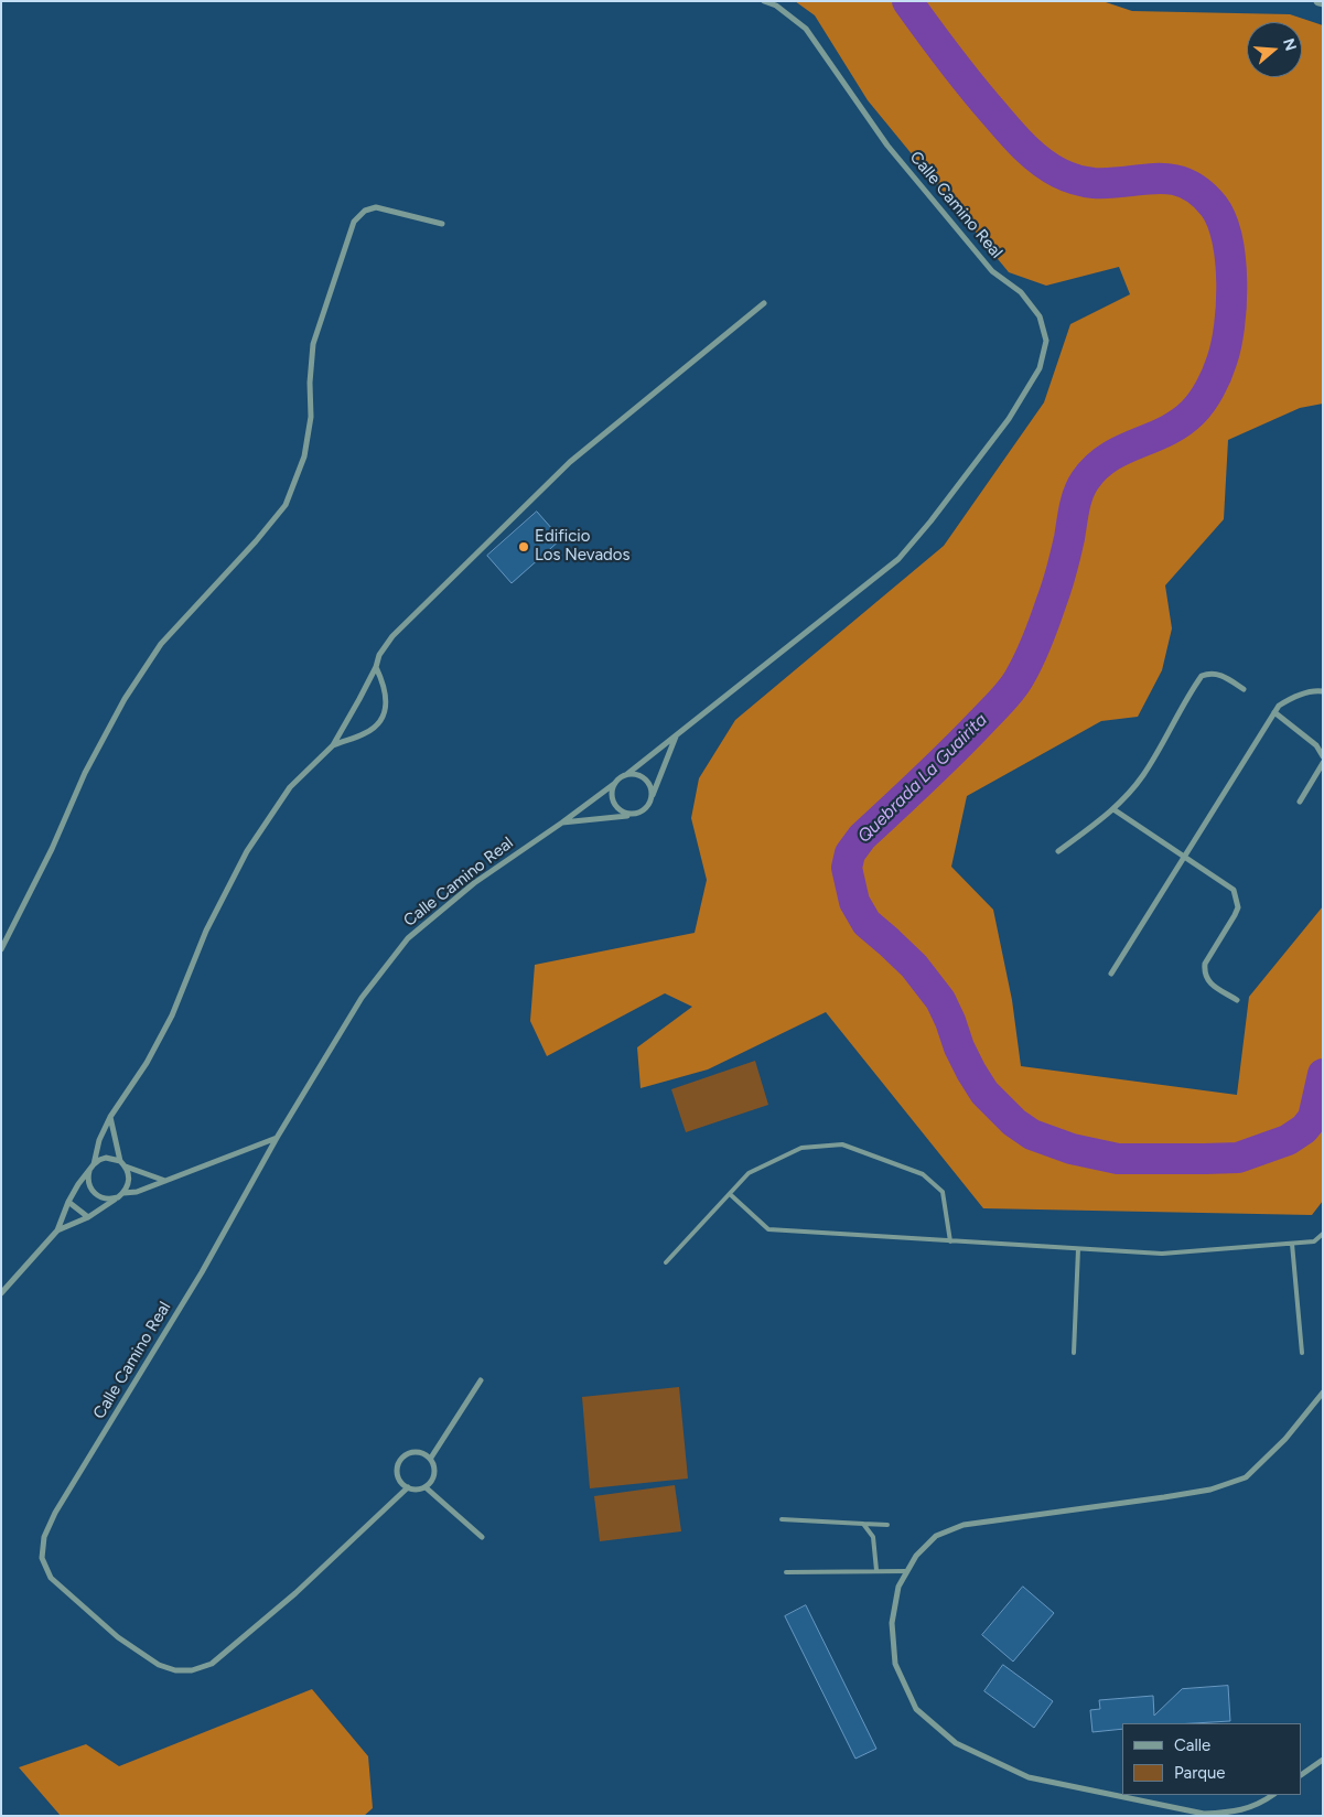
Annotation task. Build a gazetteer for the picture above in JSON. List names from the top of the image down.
{
  "streets": {
    "street": ["Calle Camino Real"]
  },
  "water": ["Quebrada La Guairita"],
  "places": ["Edificio Los Nevados"],
  "legend": ["Calle", "Parque"],
  "north": "right"
}
